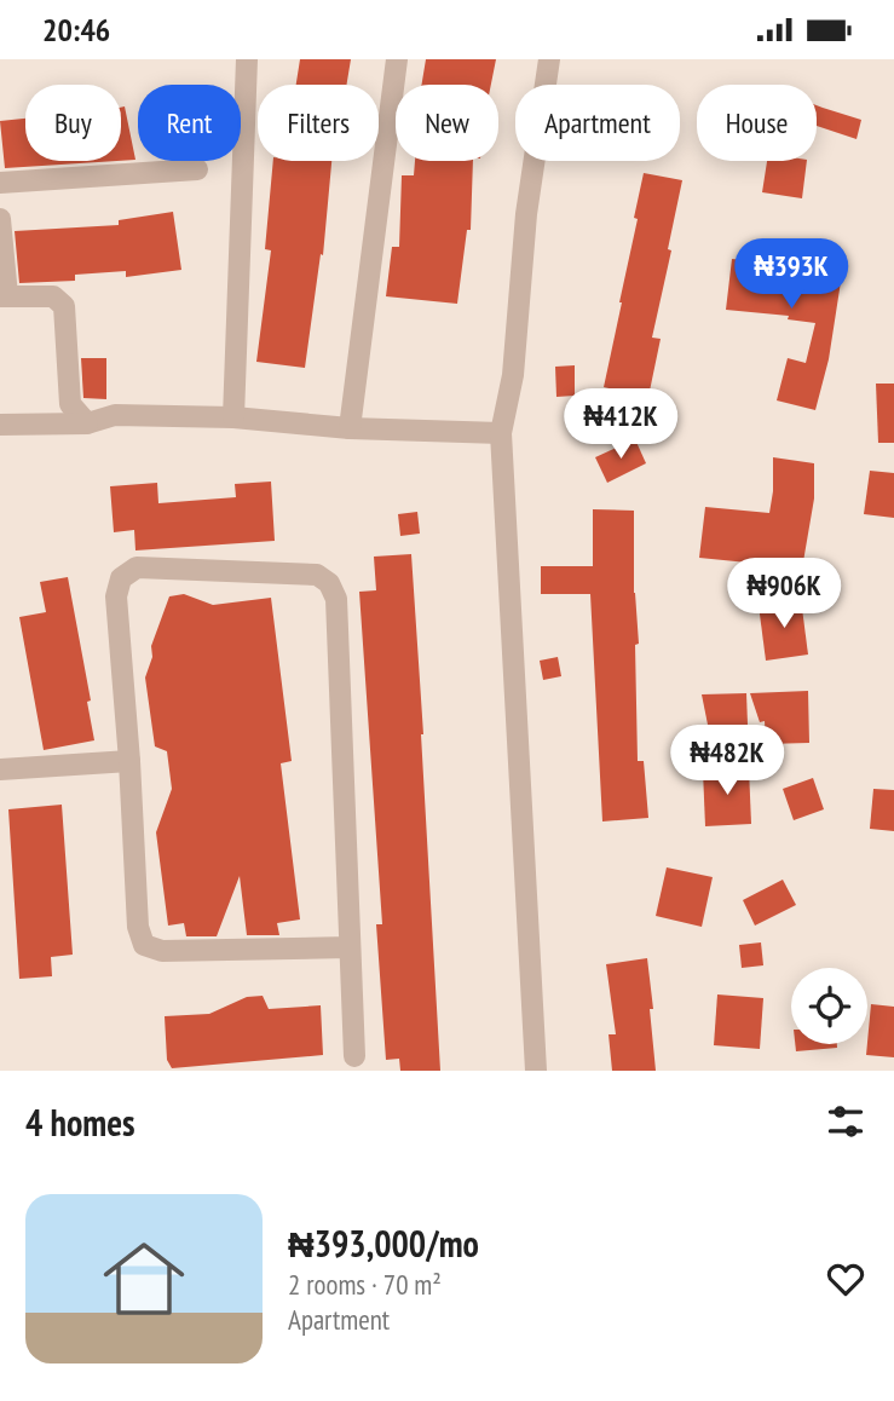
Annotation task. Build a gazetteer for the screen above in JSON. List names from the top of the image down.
{
  "page": {
    "status": "20:46",
    "chip": [
      "Buy",
      "Rent",
      "Filters",
      "New",
      "Apartment",
      "House"
    ],
    "price": [
      "₦393K",
      "₦412K",
      "₦906K",
      "₦482K"
    ],
    "heading": "4 homes",
    "list": [
      {
        "name": "₦393,000/mo",
        "note": "2 rooms · 70 m² · Apartment"
      }
    ]
  }
}
